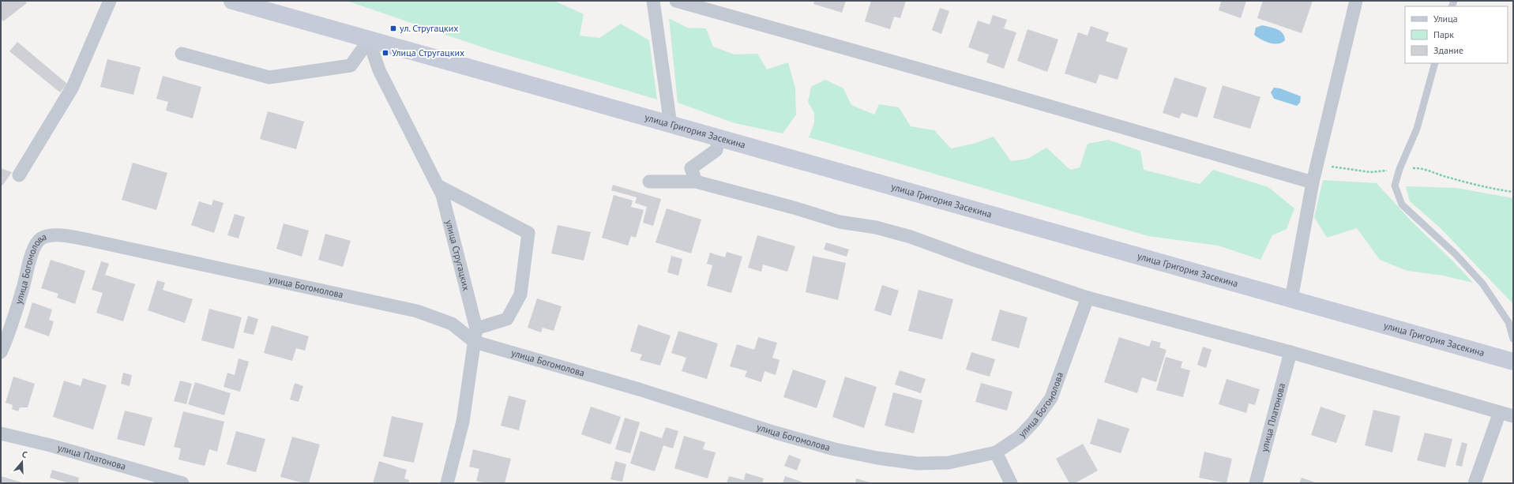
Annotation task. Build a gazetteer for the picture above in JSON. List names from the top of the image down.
{
  "streets": {
    "main road": ["улица Григория Засекина"],
    "street": ["улица Стругацких", "улица Богомолова", "улица Платонова"]
  },
  "crossings": [
    ["улица Григория Засекина", "улица Стругацких"],
    ["улица Стругацких", "улица Богомолова"]
  ],
  "places": {
    "transit": ["ул. Стругацких", "Улица Стругацких"]
  },
  "legend": ["Улица", "Парк", "Здание"],
  "north": "top"
}
